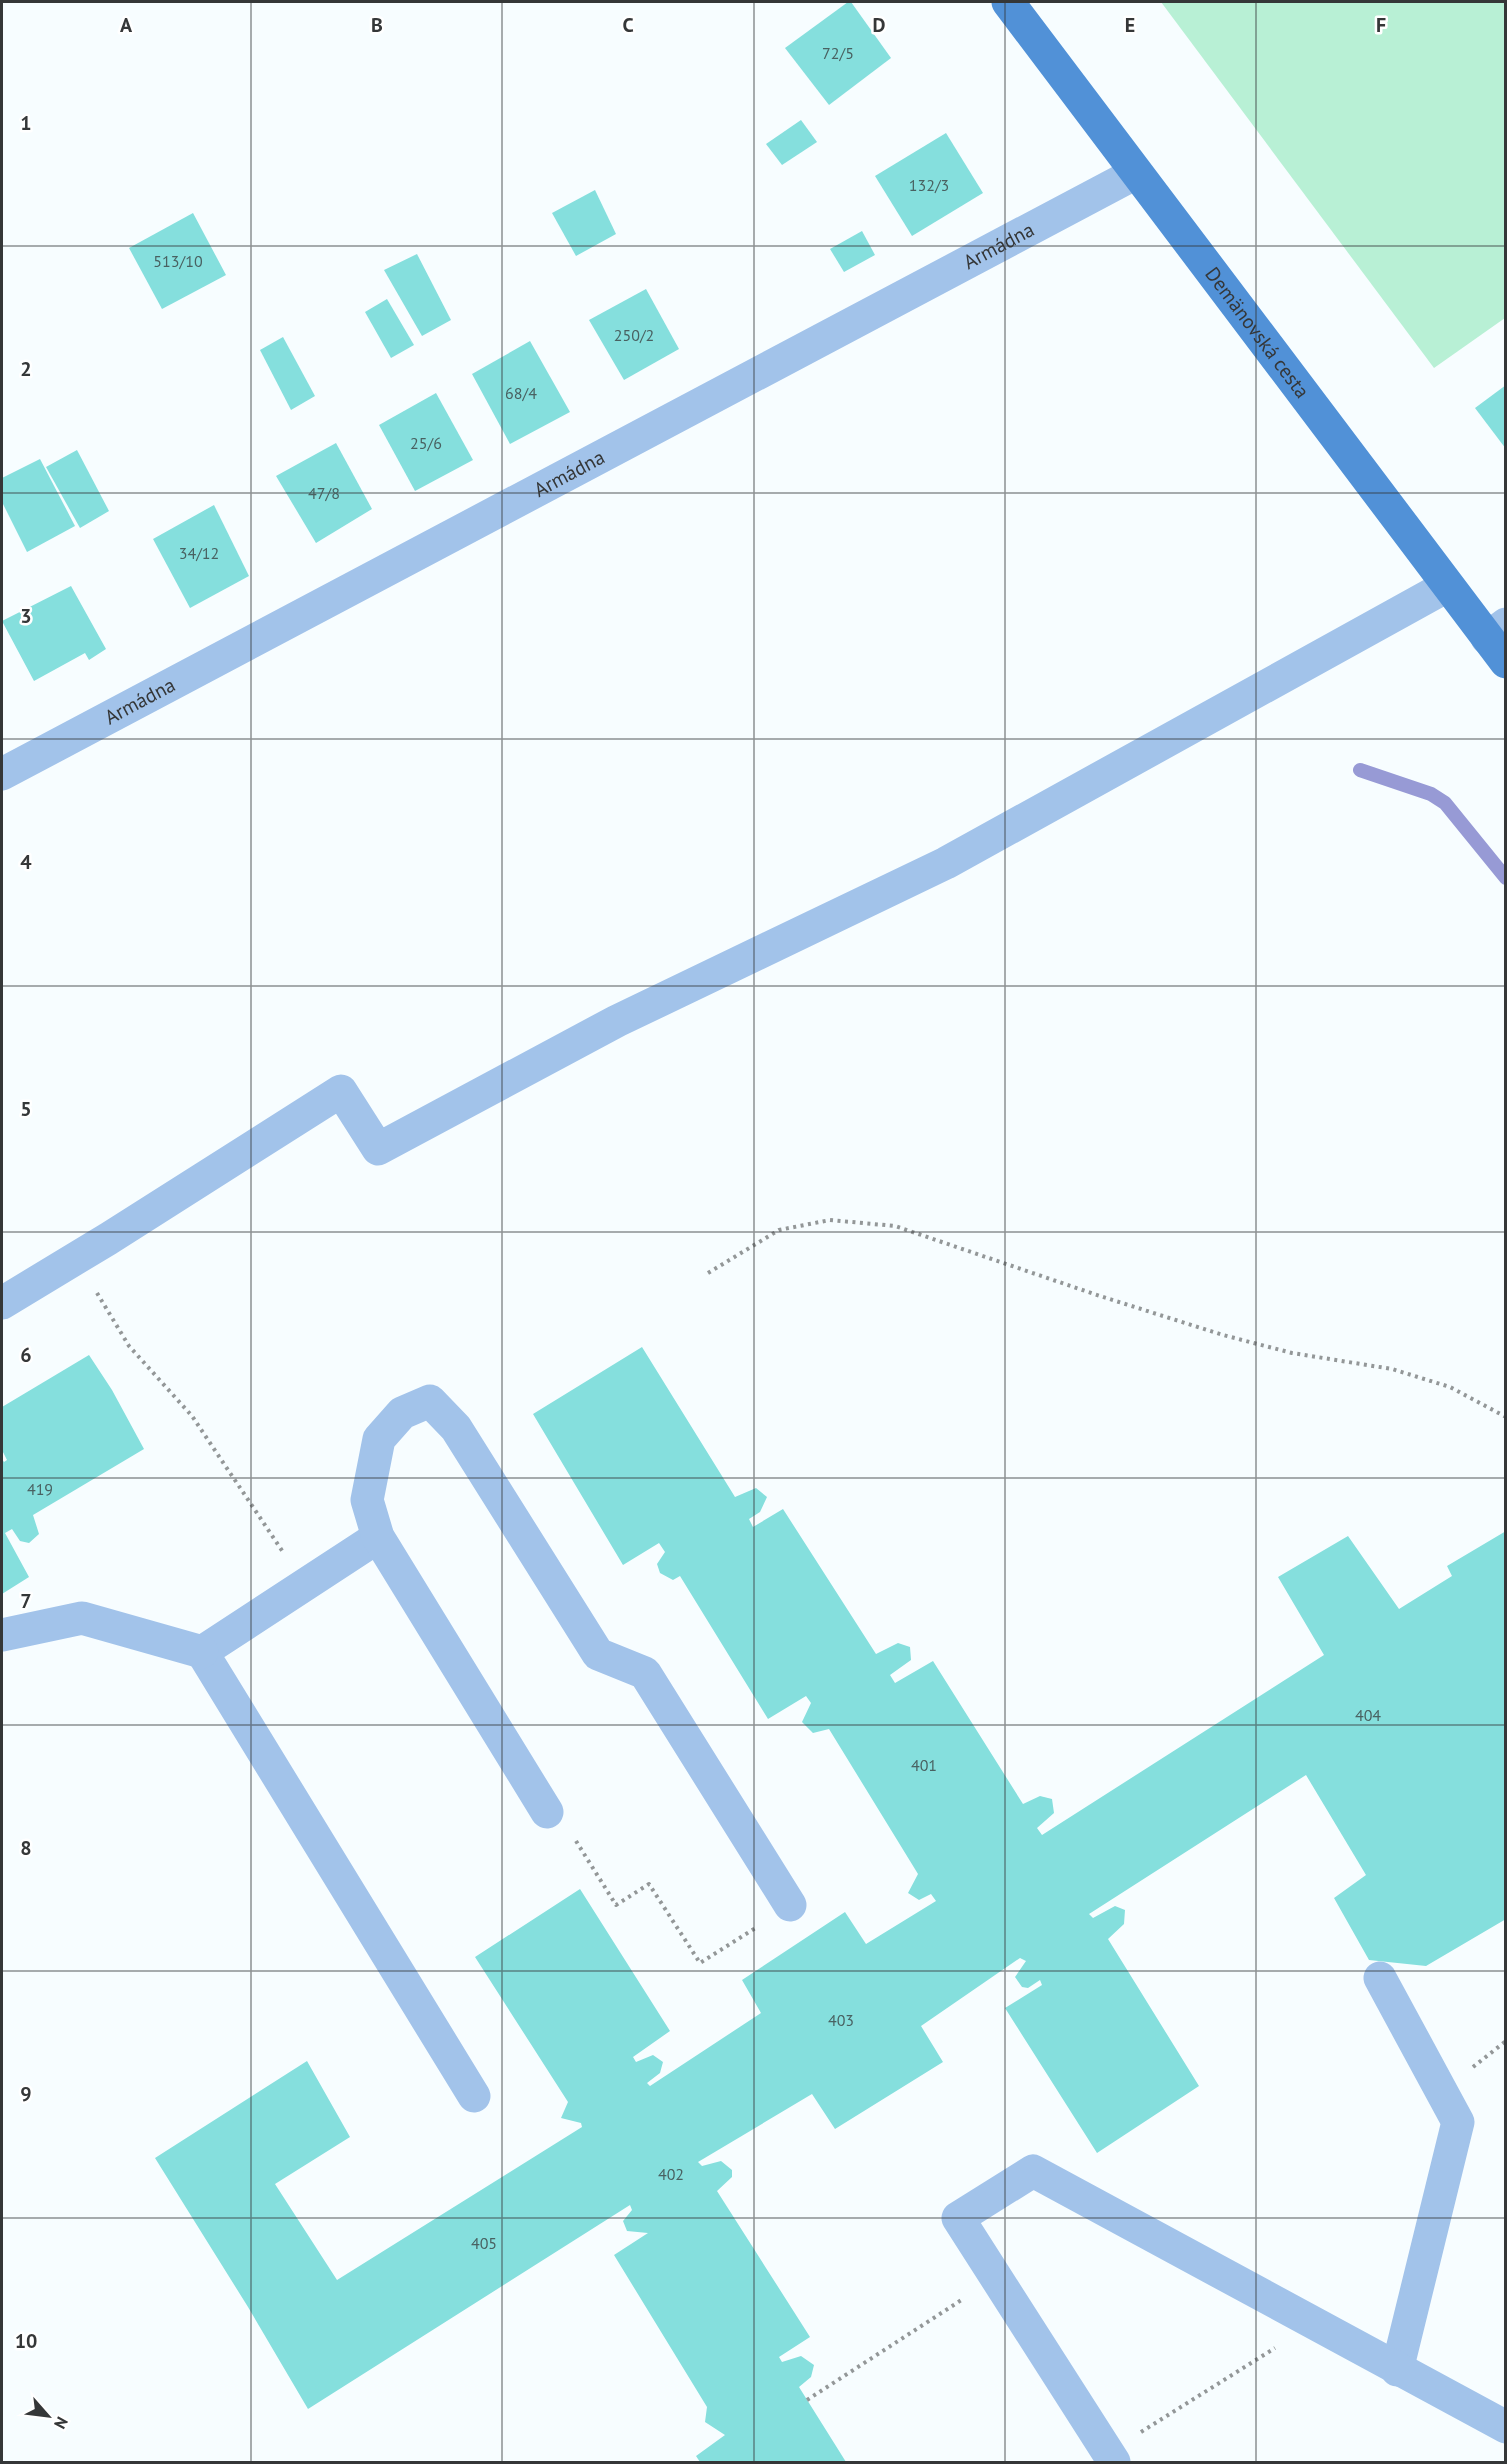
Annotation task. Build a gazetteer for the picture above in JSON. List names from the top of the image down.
{
  "streets": {
    "main road": ["Demänovská cesta"],
    "street": ["Armádna"]
  },
  "crossings": [
    ["Armádna", "Demänovská cesta"]
  ],
  "house_numbers": [
    "72/5",
    "132/3",
    "513/10",
    "250/2",
    "68/4",
    "25/6",
    "47/8",
    "34/12",
    "419",
    "404",
    "401",
    "403",
    "402",
    "405"
  ],
  "north": "bottom right",
  "grid": {
    "columns": [
      "A",
      "B",
      "C",
      "D",
      "E",
      "F"
    ],
    "rows": [
      "1",
      "2",
      "3",
      "4",
      "5",
      "6",
      "7",
      "8",
      "9",
      "10"
    ]
  }
}
